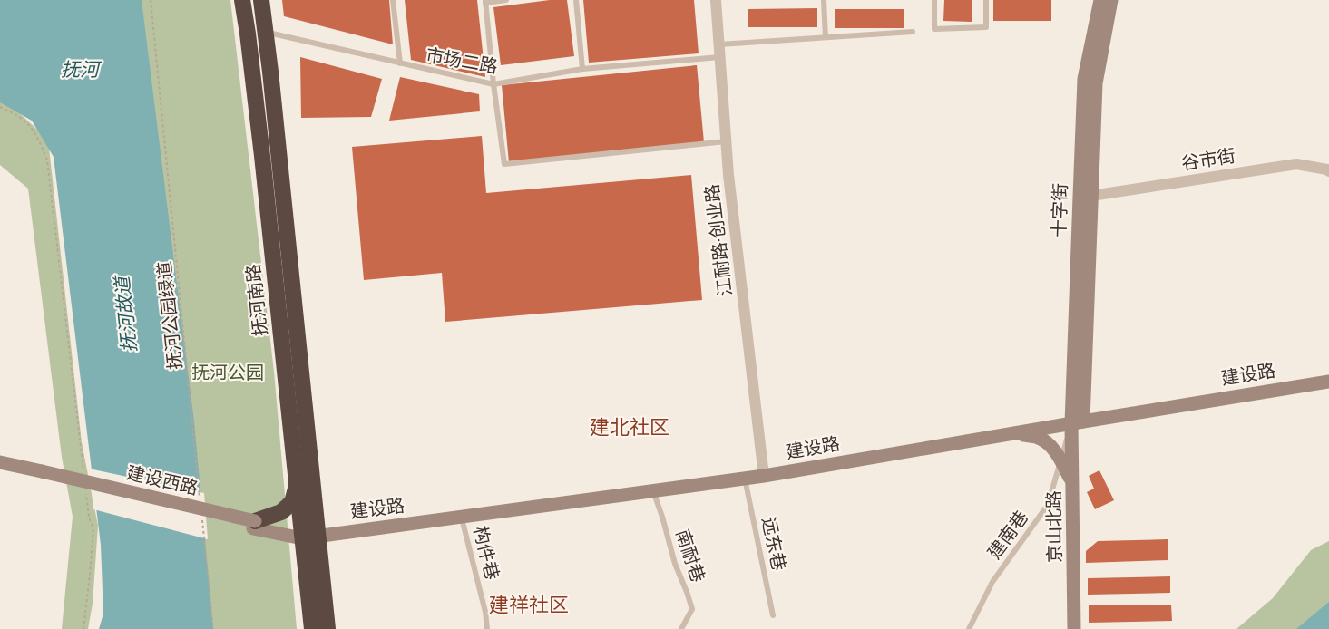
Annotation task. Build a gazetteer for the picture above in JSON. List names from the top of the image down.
{
  "streets": {
    "highway": ["抚河南路"],
    "main road": [
      "十字街",
      "建设路",
      "建设西路",
      "京山北路"
    ],
    "street": ["谷市街", "江耐路·创业路"],
    "lane": [
      "市场二路",
      "建南巷",
      "远东巷",
      "构件巷",
      "南耐巷"
    ],
    "path": ["抚河公园绿道"]
  },
  "crossings": [
    ["市场二路", "江耐路·创业路"],
    ["市场二路", "抚河南路"],
    ["谷市街", "十字街"],
    ["十字街", "建设路"],
    ["十字街", "京山北路"],
    ["十字街", "建南巷"],
    ["江耐路·创业路", "建设路"],
    ["抚河南路", "建设路"],
    ["抚河南路", "建设西路"],
    ["建设路", "建设西路"],
    ["建设路", "京山北路"],
    ["建设路", "建南巷"],
    ["建设路", "远东巷"],
    ["建设路", "构件巷"],
    ["建设路", "南耐巷"],
    ["京山北路", "建南巷"]
  ],
  "districts": ["建北社区", "建祥社区"],
  "water": ["抚河", "抚河故道"],
  "parks": ["抚河公园"]
}
